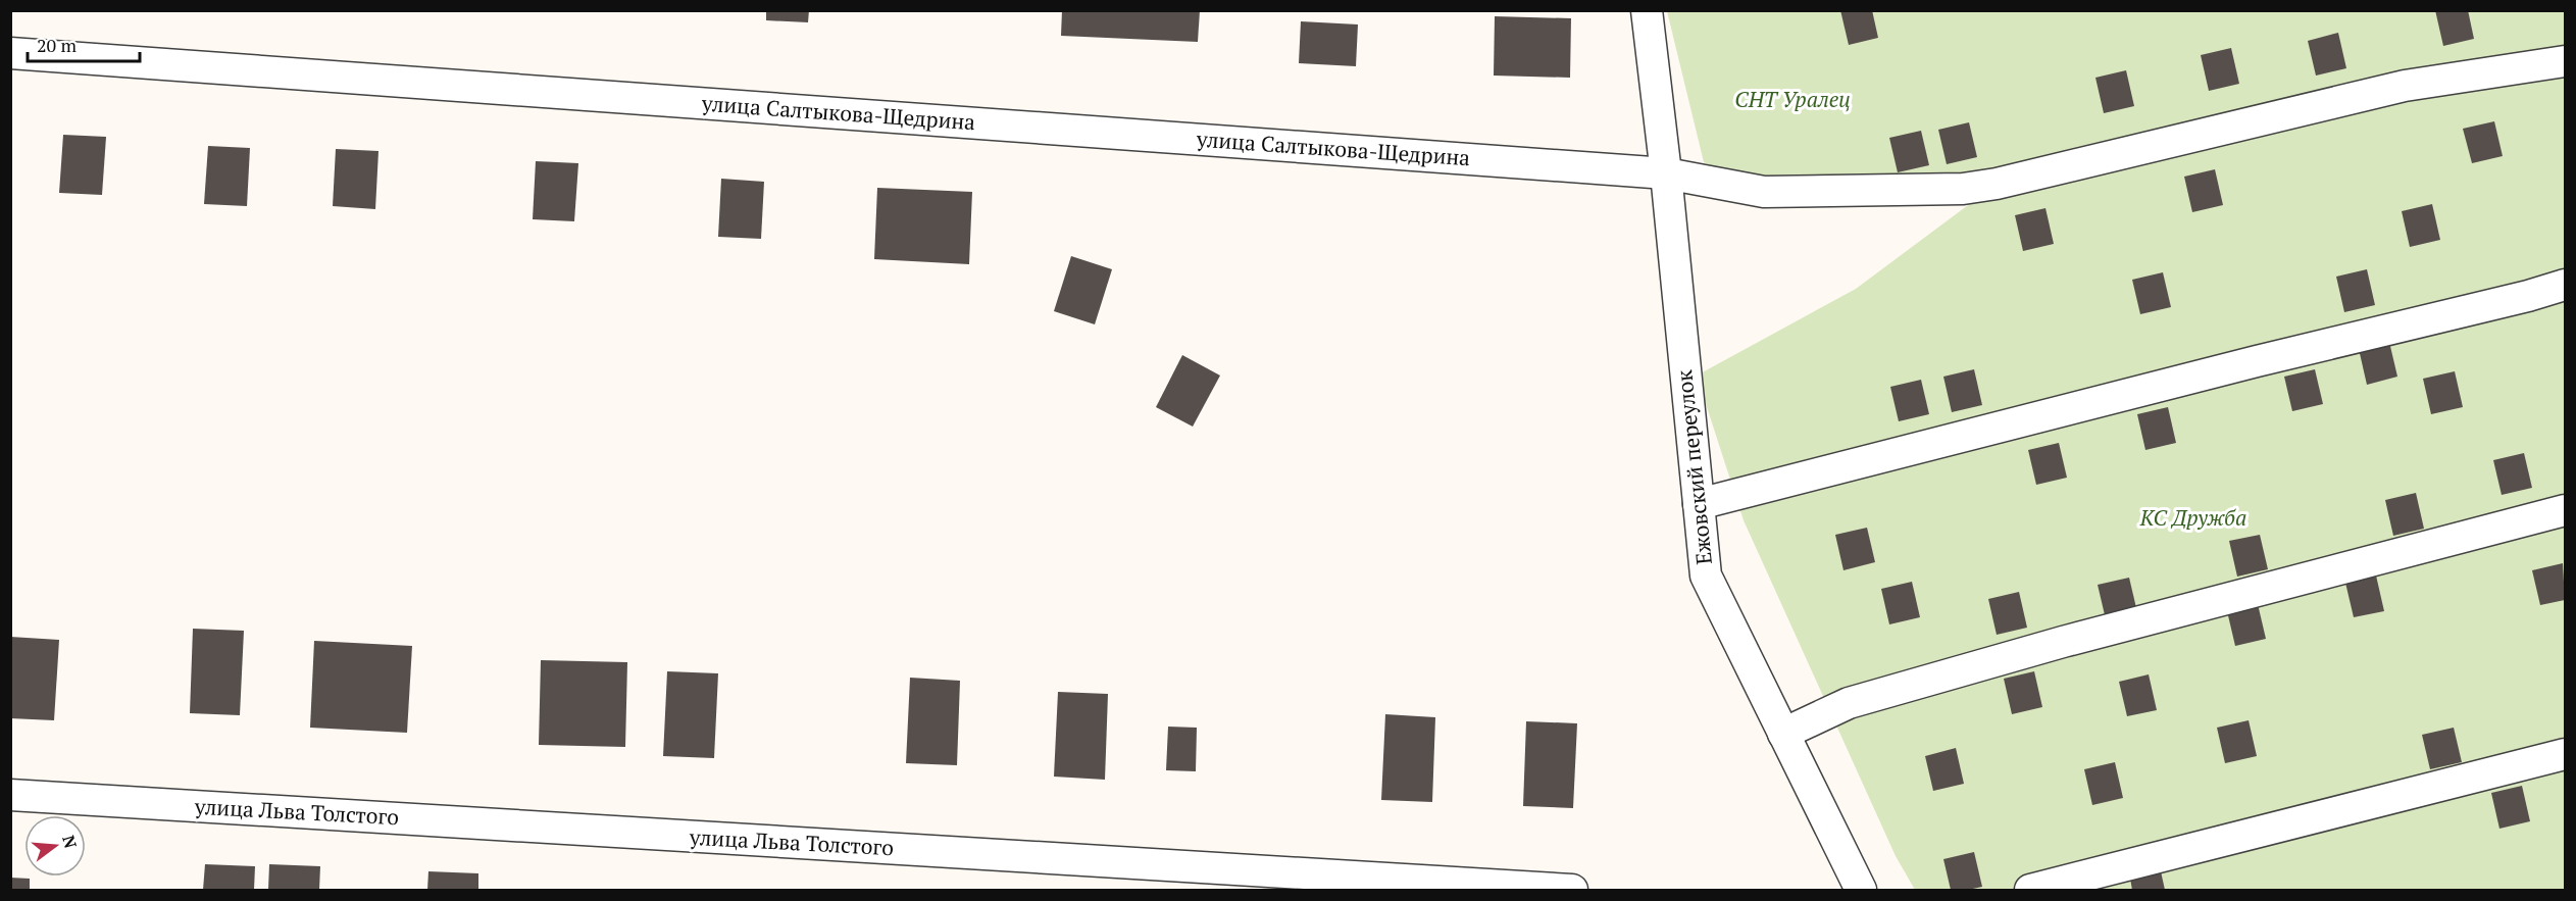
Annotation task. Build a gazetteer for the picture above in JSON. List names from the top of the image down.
{
  "streets": {
    "street": ["улица Салтыкова-Щедрина", "Ежовский переулок", "улица Льва Толстого"]
  },
  "crossings": [
    ["улица Салтыкова-Щедрина", "Ежовский переулок"]
  ],
  "parks": ["СНТ Уралец", "КС Дружба"],
  "scale_bar": "20 m",
  "north": "right"
}
